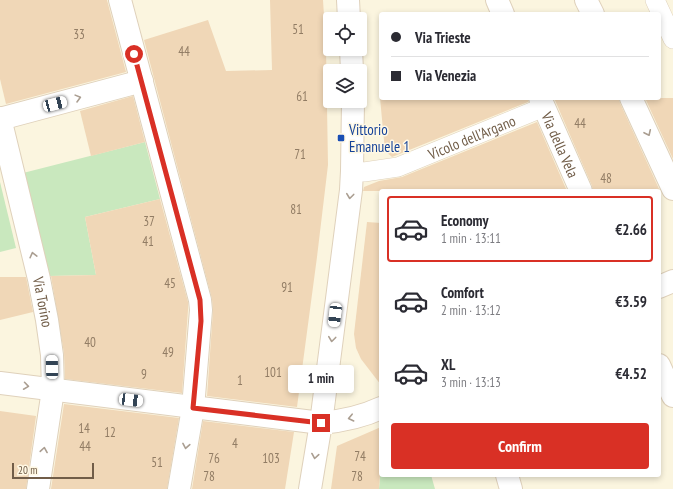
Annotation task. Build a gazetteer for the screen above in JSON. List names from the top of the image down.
{
  "streets": {
    "street": ["Vicolo dell'Argano", "Via della Vela", "Via Torino"]
  },
  "crossings": [
    ["Vicolo dell'Argano", "Via della Vela"]
  ],
  "places": {
    "transit": ["Vittorio Emanuele 1"]
  },
  "house_numbers": [
    "51",
    "33",
    "44",
    "61",
    "44",
    "71",
    "48",
    "81",
    "37",
    "41",
    "45",
    "91",
    "40",
    "49",
    "101",
    "9",
    "1",
    "14",
    "12",
    "4",
    "44",
    "74",
    "76",
    "103",
    "51",
    "78",
    "78"
  ],
  "scale_bar": "20 m",
  "page": {
    "banner": ["Via Trieste", "Via Venezia"],
    "list": [
      {
        "name": "Economy",
        "note": "1 min · 13:11",
        "value": "€2.66"
      },
      {
        "name": "Comfort",
        "note": "2 min · 13:12",
        "value": "€3.59"
      },
      {
        "name": "XL",
        "note": "3 min · 13:13",
        "value": "€4.52"
      }
    ],
    "bubble": "1 min",
    "buttons": "Confirm",
    "scale": "20 m"
  }
}
